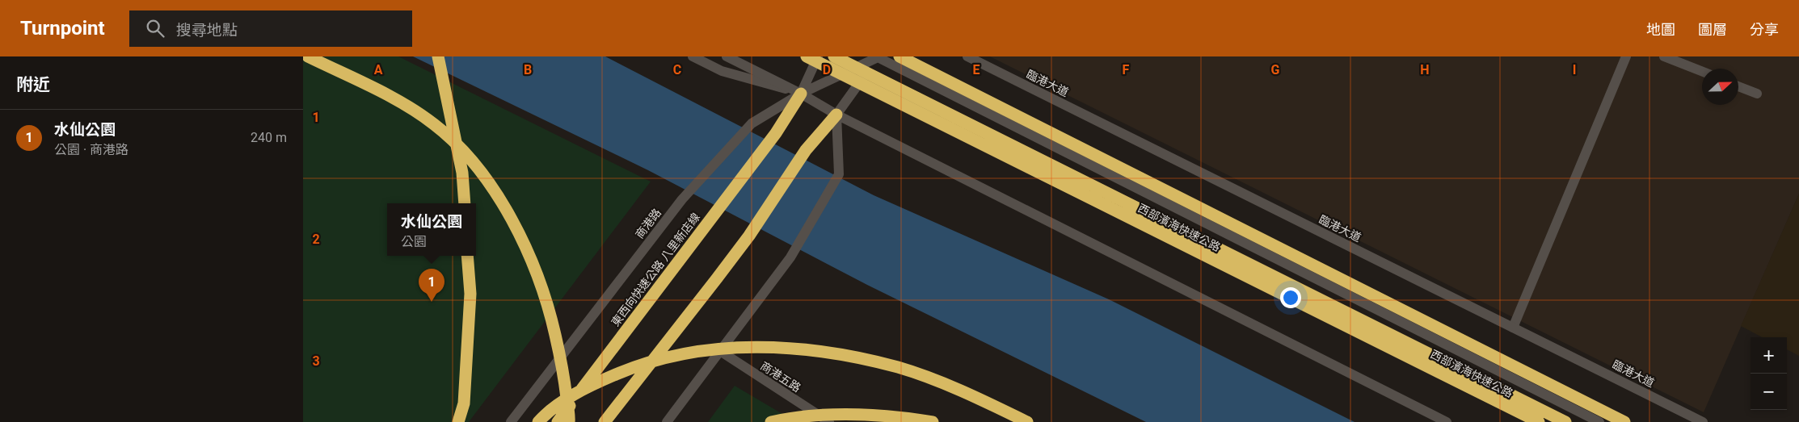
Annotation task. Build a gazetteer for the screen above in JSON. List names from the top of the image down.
{
  "streets": {
    "highway": ["西部濱海快速公路", "東西向快速公路 八里新店線"],
    "street": ["臨港大道", "商港路", "商港五路"]
  },
  "crossings": [
    ["商港路", "東西向快速公路 八里新店線"]
  ],
  "north": "right",
  "page": {
    "header": "Turnpoint",
    "search": "搜尋地點",
    "nav": ["地圖", "圖層", "分享"],
    "heading": "附近",
    "list": [
      {
        "mark": "1",
        "name": "水仙公園",
        "note": "公園 · 商港路",
        "value": "240 m"
      }
    ],
    "popup": ["水仙公園", "公園"],
    "pins": "1",
    "map_buttons": ["+", "−"]
  },
  "grid": {
    "columns": [
      "A",
      "B",
      "C",
      "D",
      "E",
      "F",
      "G",
      "H",
      "I"
    ],
    "rows": ["1", "2", "3"]
  }
}
